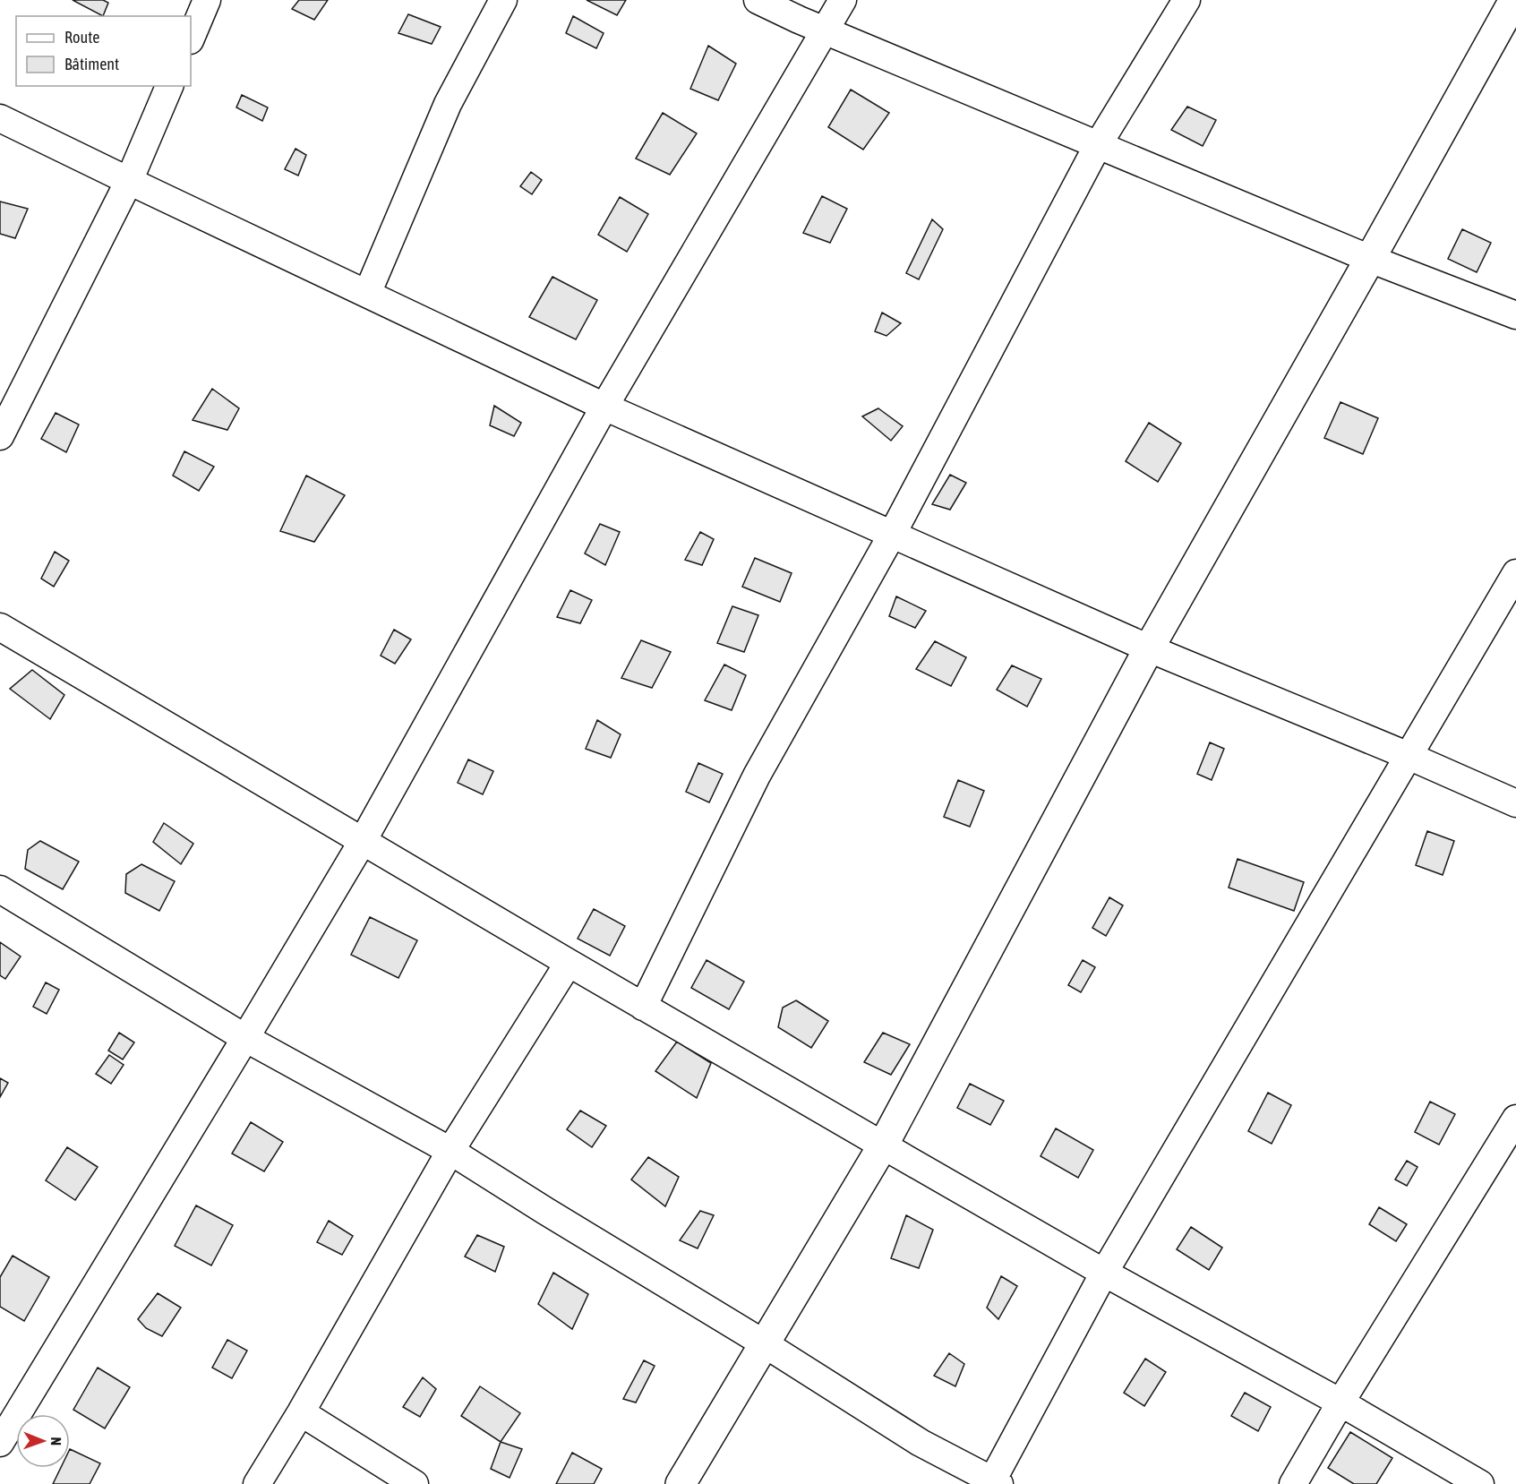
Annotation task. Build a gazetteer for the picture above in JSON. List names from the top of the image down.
{
  "legend": ["Route", "Bâtiment"],
  "north": "right"
}
